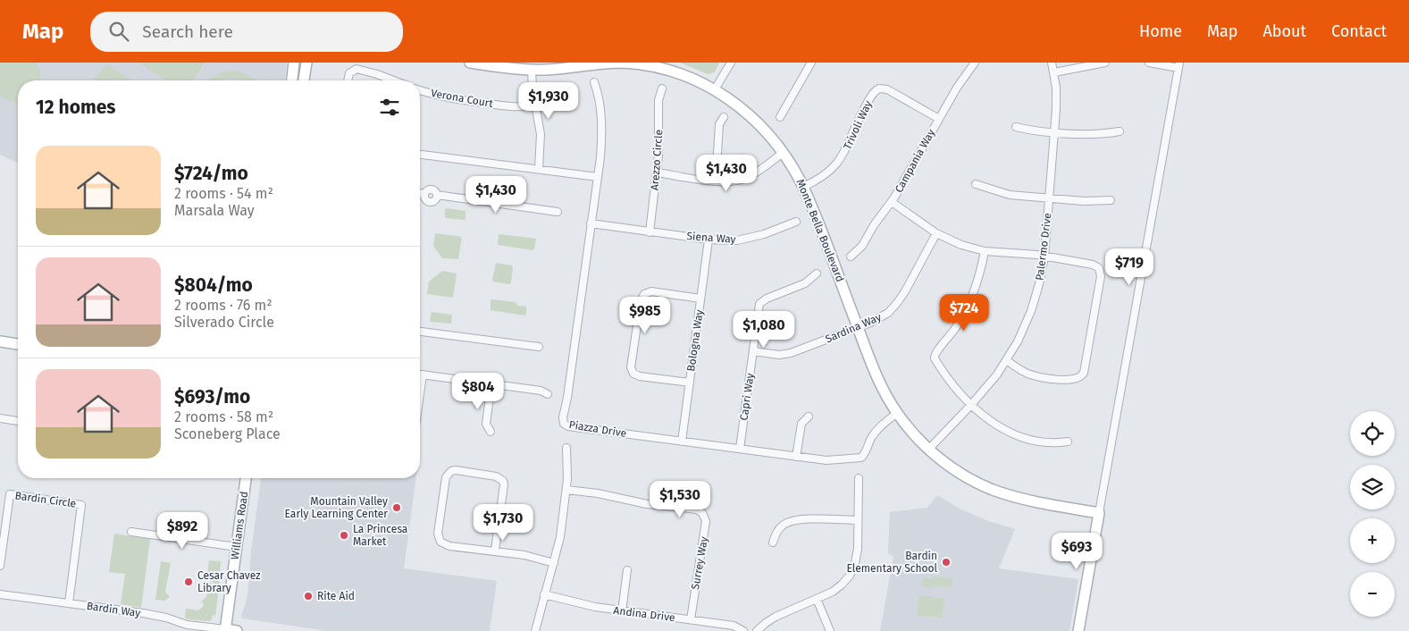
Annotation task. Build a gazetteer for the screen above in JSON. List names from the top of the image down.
{
  "streets": {
    "street": [
      "Verona Court",
      "Trivoli Way",
      "Arezzo Circle",
      "Campania Way",
      "Monte Bella Boulevard",
      "Siena Way",
      "Palermo Drive",
      "Sardina Way",
      "Bologna Way",
      "Capri Way",
      "Piazza Drive",
      "Bardin Circle",
      "Williams Road",
      "Surrey Way",
      "Bardin Way",
      "Andina Drive"
    ]
  },
  "crossings": [
    ["Trivoli Way", "Campania Way"],
    ["Trivoli Way", "Monte Bella Boulevard"],
    ["Arezzo Circle", "Siena Way"],
    ["Monte Bella Boulevard", "Palermo Drive"],
    ["Monte Bella Boulevard", "Sardina Way"],
    ["Monte Bella Boulevard", "Piazza Drive"],
    ["Siena Way", "Bologna Way"],
    ["Siena Way", "Piazza Drive"],
    ["Sardina Way", "Capri Way"],
    ["Bologna Way", "Piazza Drive"],
    ["Capri Way", "Piazza Drive"],
    ["Bardin Circle", "Bardin Way"],
    ["Williams Road", "Bardin Way"],
    ["Surrey Way", "Andina Drive"]
  ],
  "places": [
    "Mountain Valley Early Learning Center",
    "La Princesa Market",
    "Bardin Elementary School",
    "Cesar Chavez Library",
    "Rite Aid"
  ],
  "page": {
    "header": "Map",
    "search": "Search here",
    "nav": [
      "Home",
      "Map",
      "About",
      "Contact"
    ],
    "heading": "12 homes",
    "price": [
      "$1,930",
      "$1,430",
      "$1,430",
      "$719",
      "$724",
      "$985",
      "$1,080",
      "$804",
      "$1,530",
      "$1,730",
      "$892",
      "$693"
    ],
    "list": [
      {
        "name": "$724/mo",
        "note": "2 rooms · 54 m² · Marsala Way"
      },
      {
        "name": "$804/mo",
        "note": "2 rooms · 76 m² · Silverado Circle"
      },
      {
        "name": "$693/mo",
        "note": "2 rooms · 58 m² · Sconeberg Place"
      }
    ],
    "map_buttons": ["+", "−"]
  }
}
